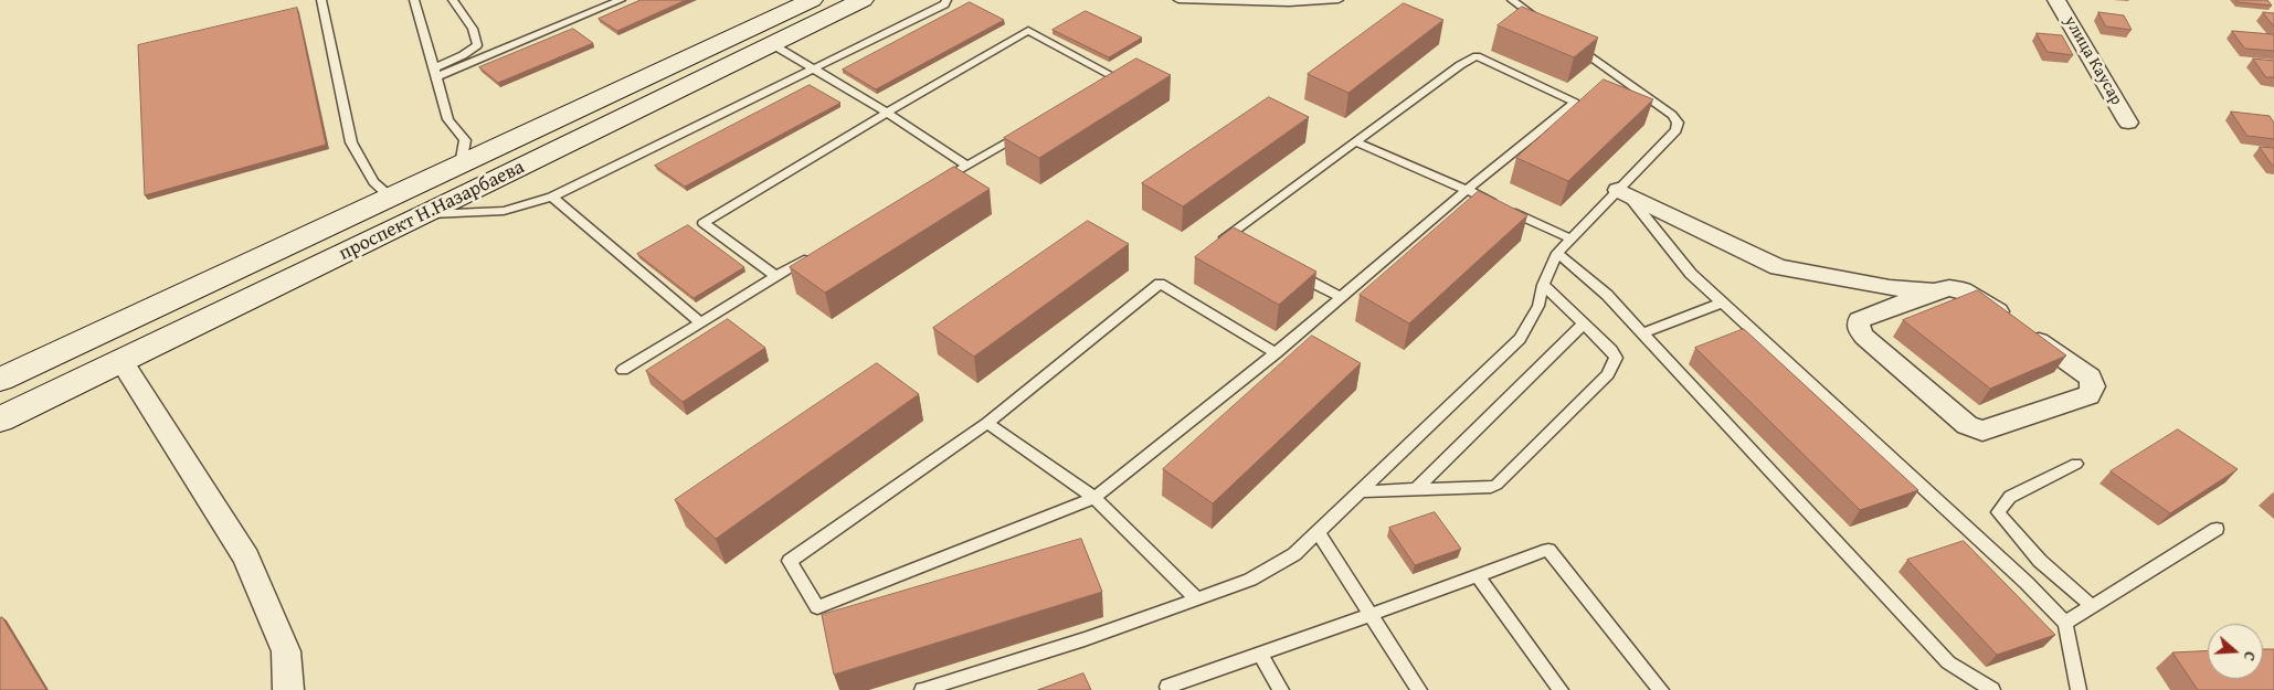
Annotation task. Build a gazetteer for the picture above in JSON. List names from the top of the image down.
{
  "streets": {
    "main road": ["проспект Н.Назарбаева"],
    "street": ["улица Каусар"]
  },
  "north": "right"
}
